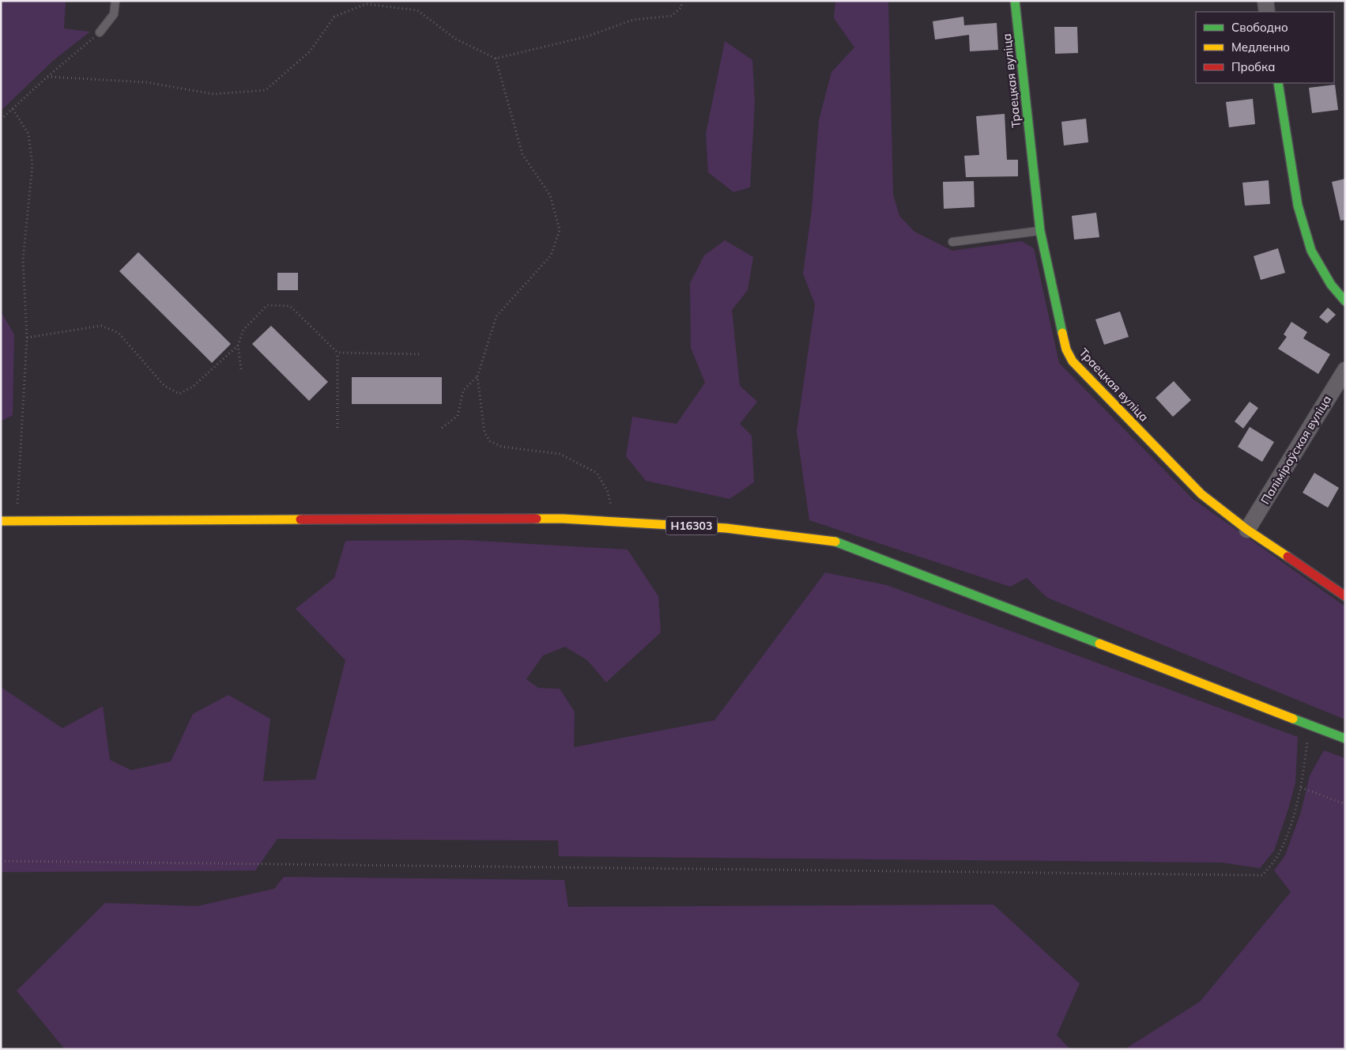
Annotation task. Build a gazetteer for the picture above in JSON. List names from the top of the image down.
{
  "streets": {
    "main road": ["Траецкая вуліца", "Н16303"],
    "street": ["Паліміраўская вуліца"]
  },
  "crossings": [
    ["Траецкая вуліца", "Паліміраўская вуліца"]
  ],
  "legend": ["Свободно", "Медленно", "Пробка"]
}
